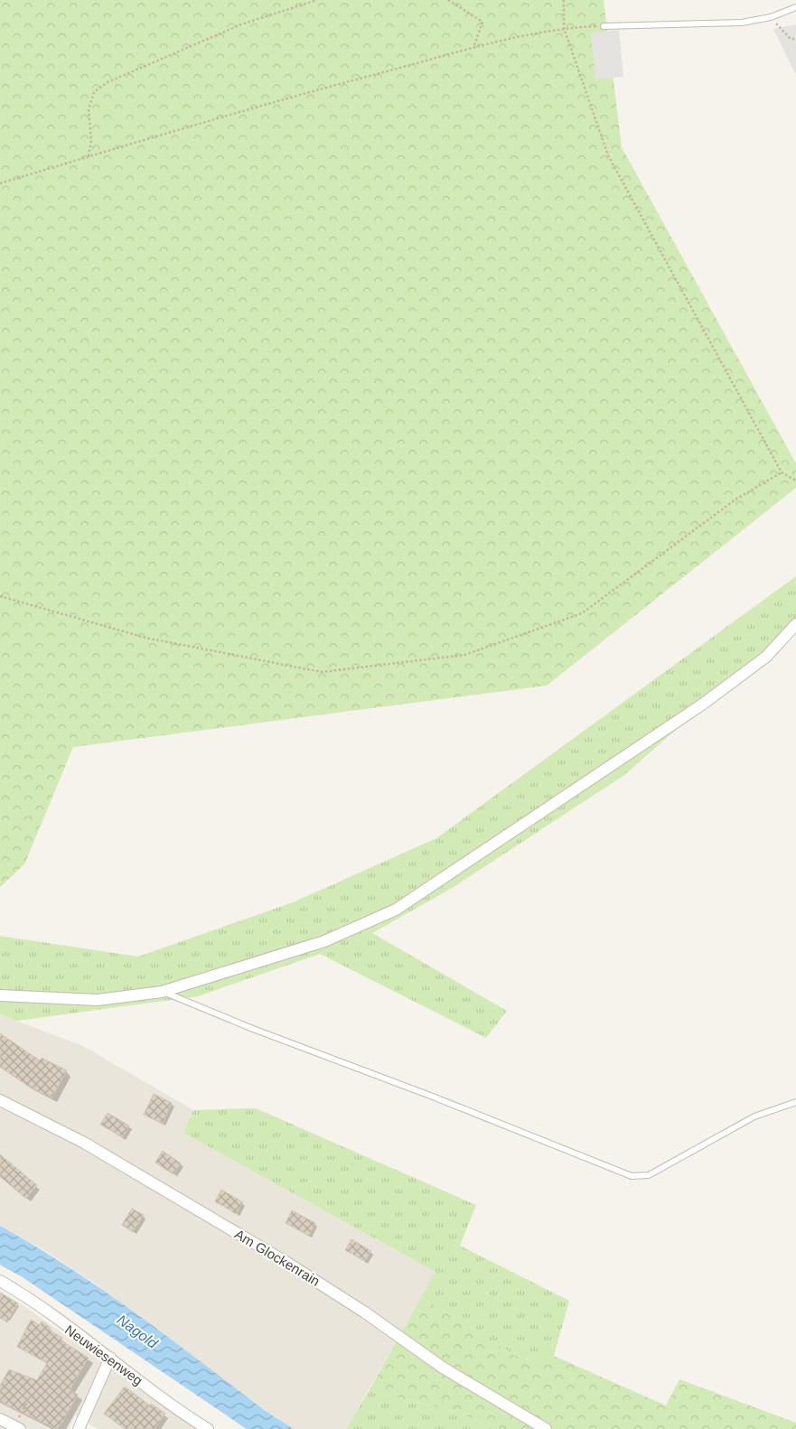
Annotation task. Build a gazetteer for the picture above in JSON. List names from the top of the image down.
{
  "streets": {
    "street": ["Am Glockenrain", "Neuwiesenweg"]
  },
  "water": ["Nagold"]
}
